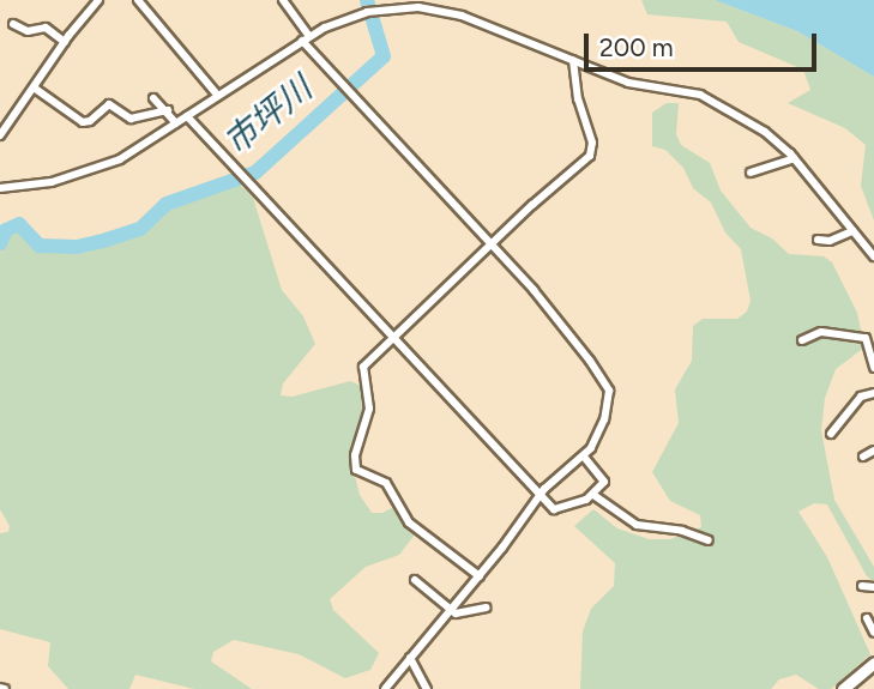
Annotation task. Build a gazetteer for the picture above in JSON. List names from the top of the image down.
{
  "water": ["市坪川"],
  "scale_bar": "200 m"
}
